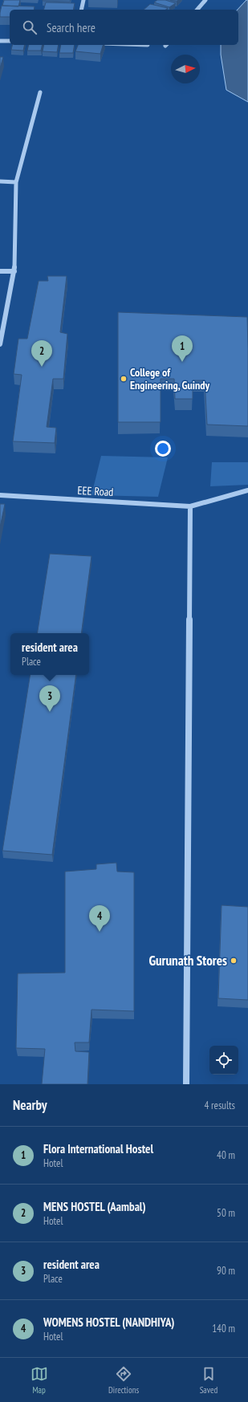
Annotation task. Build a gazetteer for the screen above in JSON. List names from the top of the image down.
{
  "streets": {
    "street": ["EEE Road"]
  },
  "places": ["College of Engineering, Guindy", "Gurunath Stores"],
  "north": "right",
  "page": {
    "search": "Search here",
    "pins": [
      "1",
      "2",
      "3",
      "4"
    ],
    "popup": ["resident area", "Place"],
    "heading": ["Nearby", "4 results"],
    "list": [
      {
        "mark": "1",
        "name": "Flora International Hostel",
        "note": "Hotel",
        "value": "40 m"
      },
      {
        "mark": "2",
        "name": "MENS HOSTEL (Aambal)",
        "note": "Hotel",
        "value": "50 m"
      },
      {
        "mark": "3",
        "name": "resident area",
        "note": "Place",
        "value": "90 m"
      },
      {
        "mark": "4",
        "name": "WOMENS HOSTEL (NANDHIYA)",
        "note": "Hotel",
        "value": "140 m"
      }
    ],
    "nav": ["Map", "Directions", "Saved"]
  }
}
